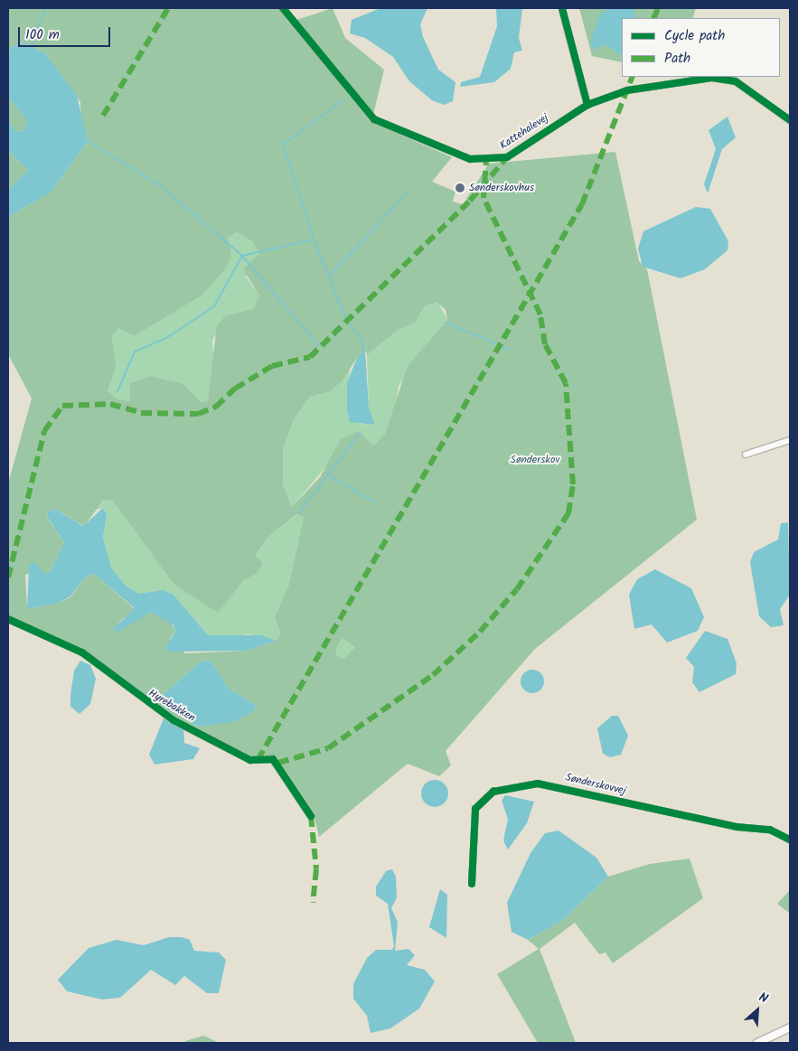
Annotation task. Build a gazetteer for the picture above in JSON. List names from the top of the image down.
{
  "streets": {
    "street": ["Kattehalevej", "Hyrebakken", "Sønderskovvej"]
  },
  "parks": ["Sønderskov"],
  "places": ["Sønderskovhus"],
  "legend": ["Cycle path", "Path"],
  "scale_bar": "100 m",
  "north": "top right"
}
